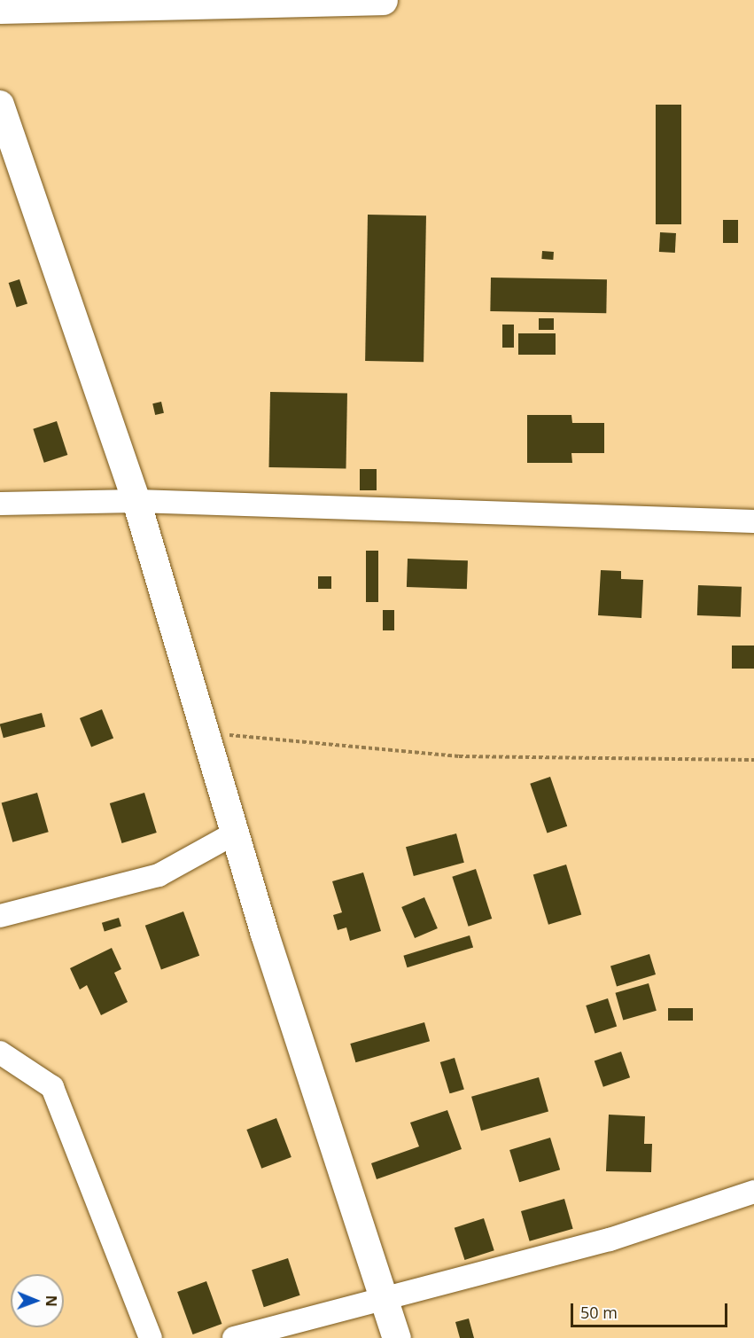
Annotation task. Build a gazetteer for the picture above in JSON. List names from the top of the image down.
{
  "scale_bar": "50 m",
  "north": "right"
}
